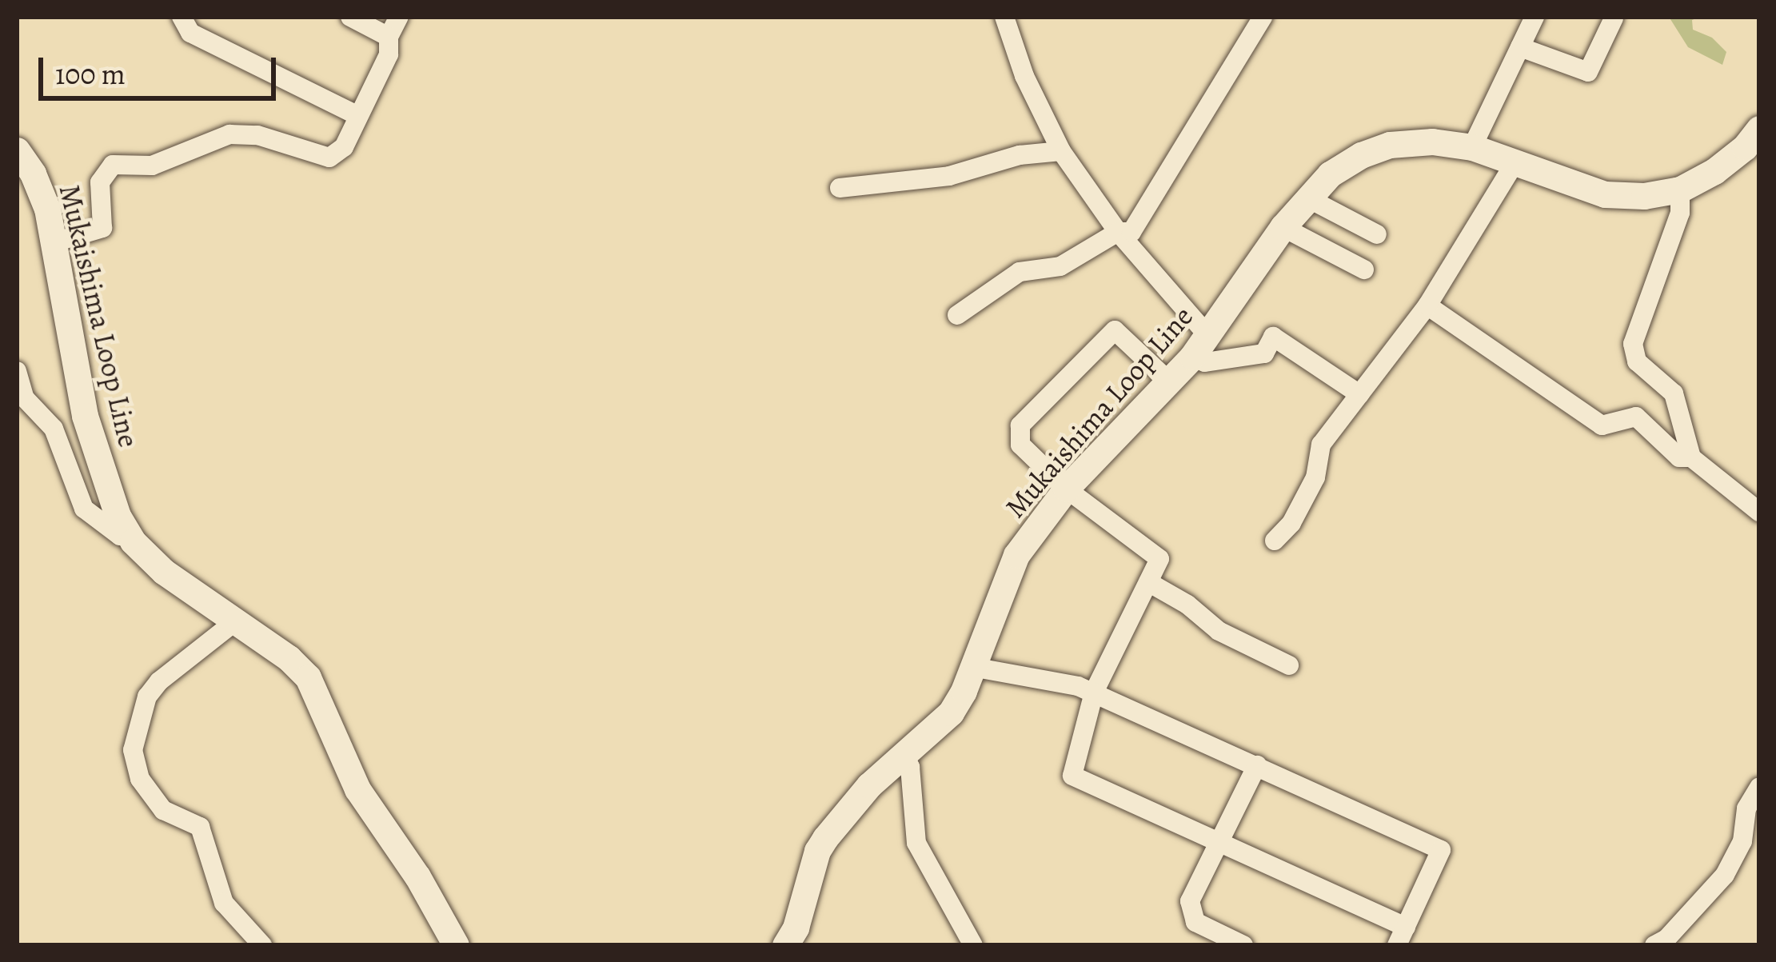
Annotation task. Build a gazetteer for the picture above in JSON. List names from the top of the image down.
{
  "streets": {
    "main road": ["Mukaishima Loop Line"]
  },
  "scale_bar": "100 m"
}
